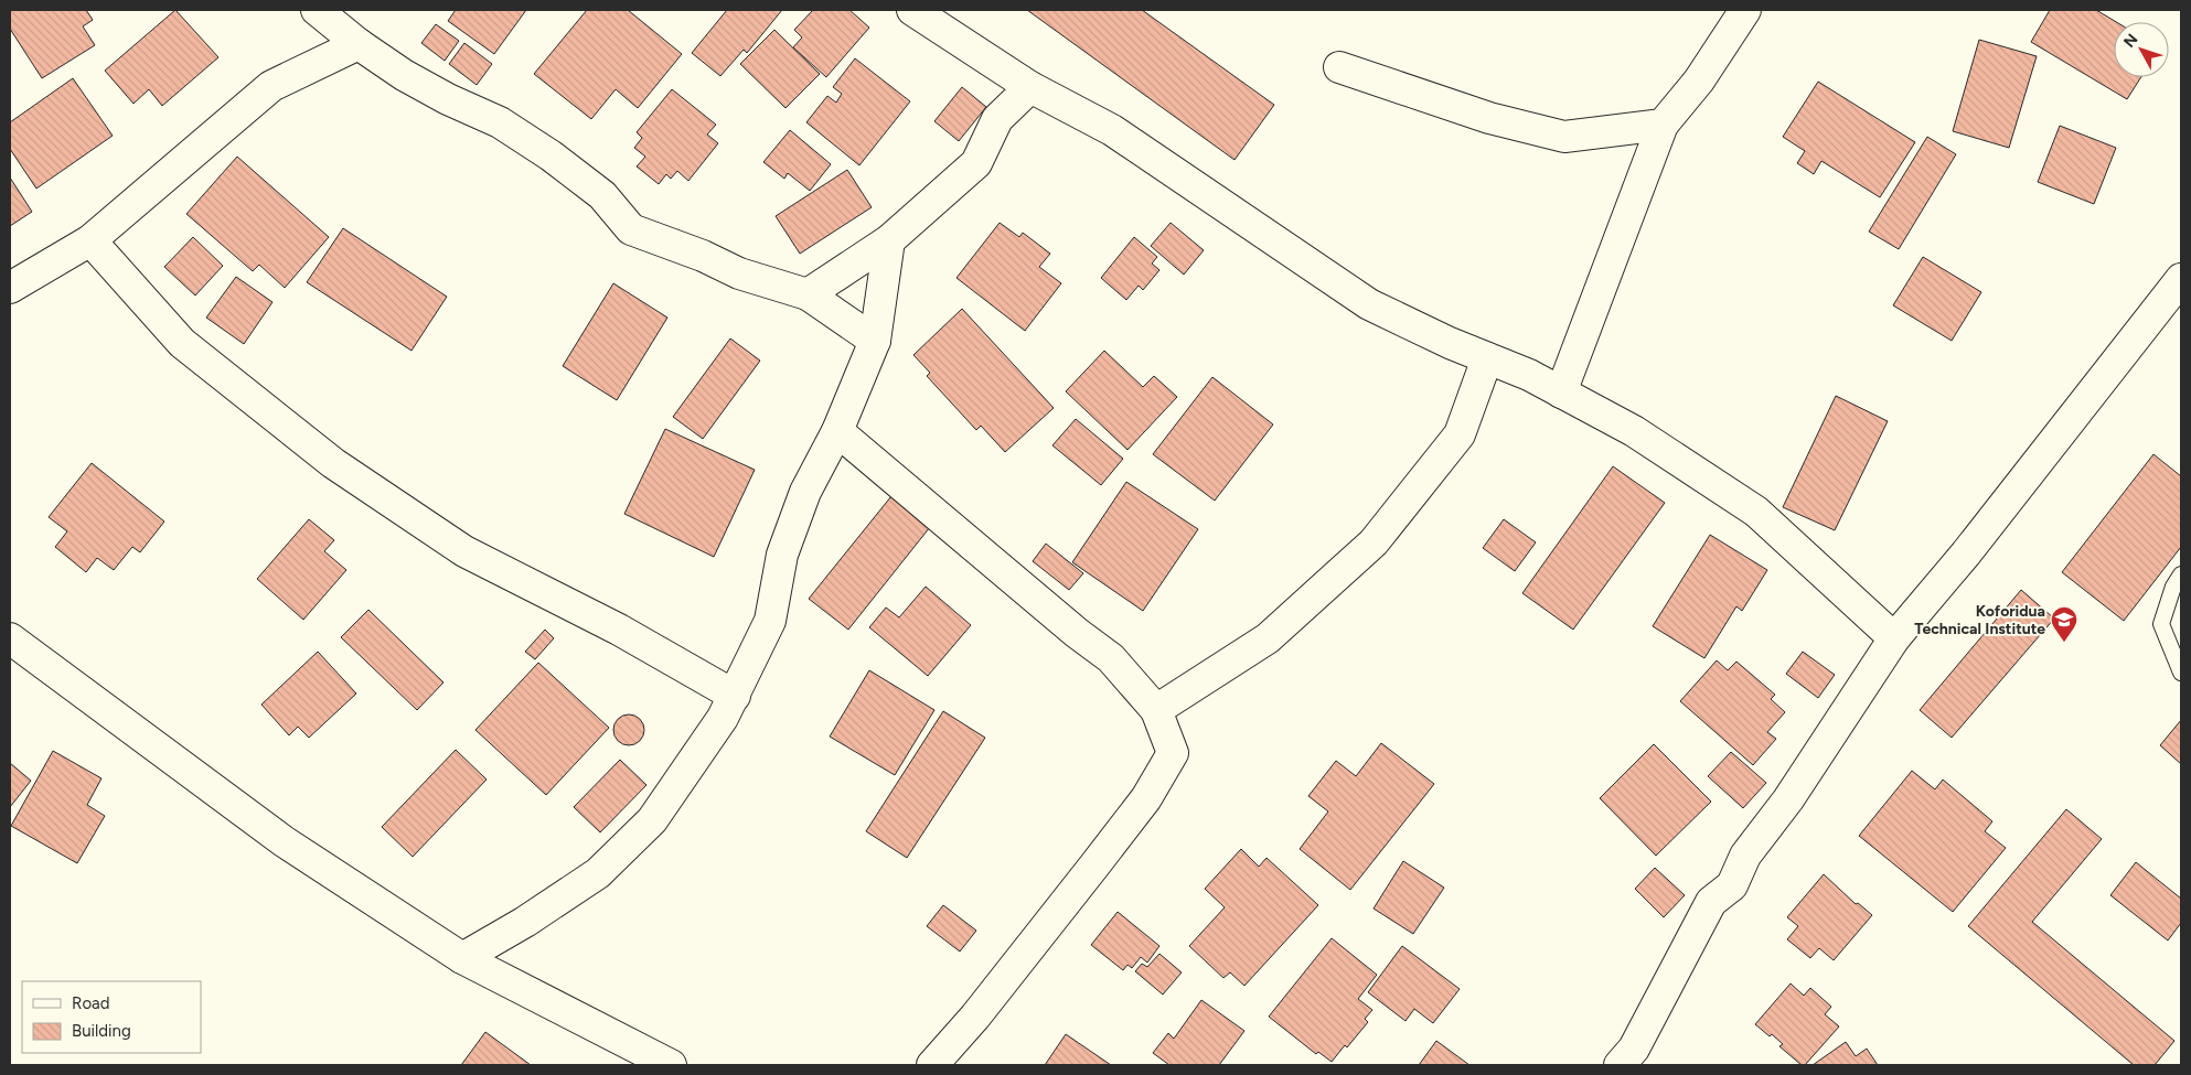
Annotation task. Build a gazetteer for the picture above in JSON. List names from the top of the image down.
{
  "places": {
    "school or university": ["Koforidua Technical Institute"]
  },
  "legend": ["Road", "Building"],
  "north": "top left"
}
